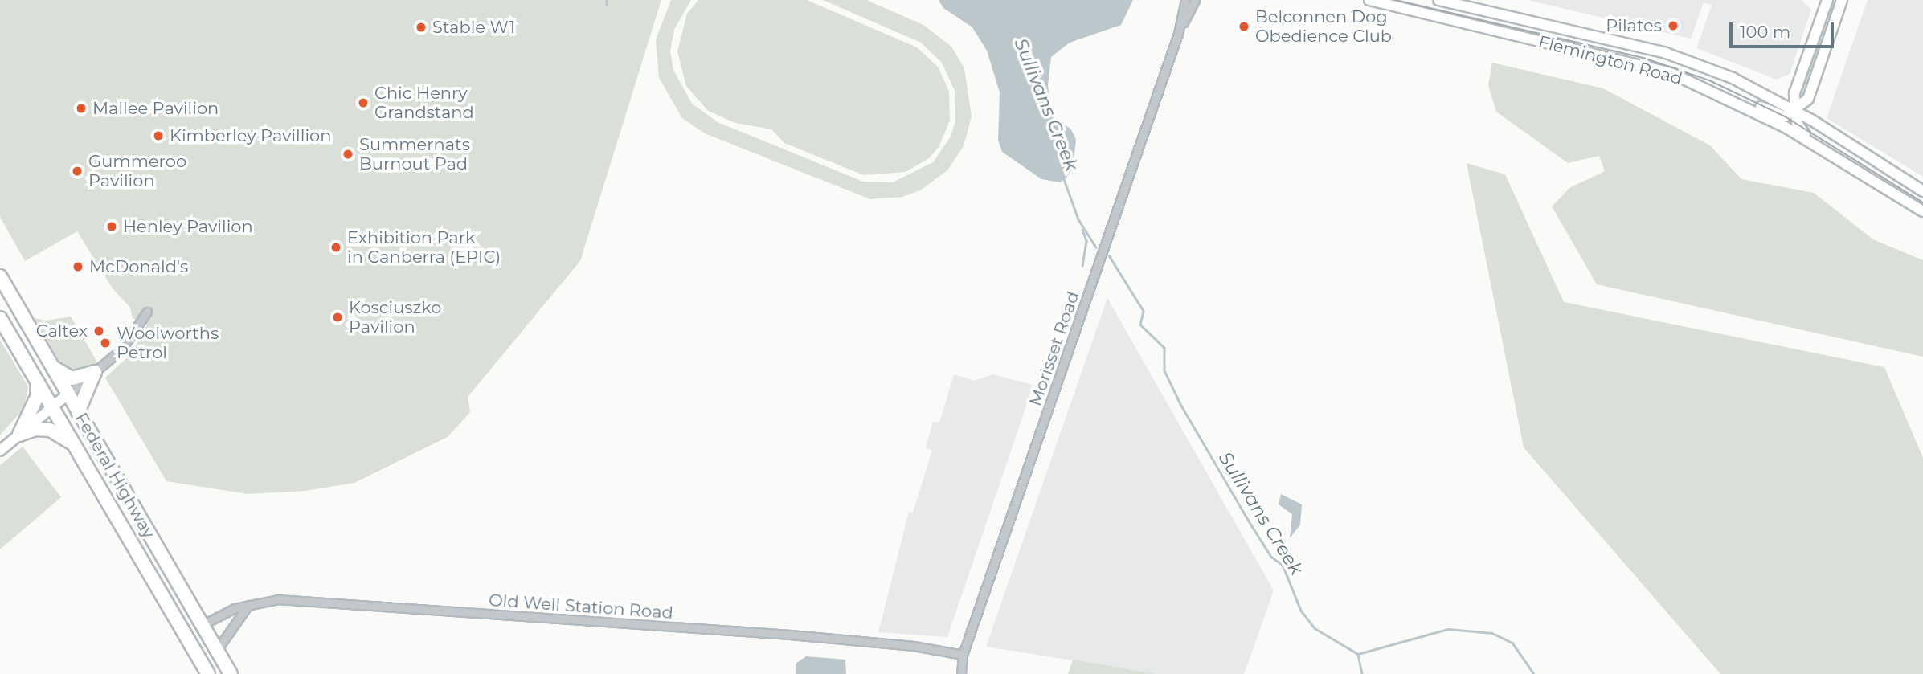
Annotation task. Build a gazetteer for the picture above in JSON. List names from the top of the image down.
{
  "streets": {
    "highway": ["Federal Highway"],
    "main road": ["Flemington Road"],
    "street": ["Morisset Road", "Old Well Station Road"]
  },
  "crossings": [
    ["Morisset Road", "Old Well Station Road"],
    ["Federal Highway", "Old Well Station Road"]
  ],
  "water": ["Sullivans Creek"],
  "places": [
    "Pilates",
    "Belconnen Dog Obedience Club",
    "Stable W1",
    "Chic Henry Grandstand",
    "Mallee Pavilion",
    "Kimberley Pavillion",
    "Summernats Burnout Pad",
    "Gummeroo Pavilion",
    "Henley Pavilion",
    "Exhibition Park in Canberra (EPIC)",
    "McDonald's",
    "Kosciuszko Pavilion",
    "Caltex",
    "Woolworths Petrol"
  ],
  "scale_bar": "100 m"
}
